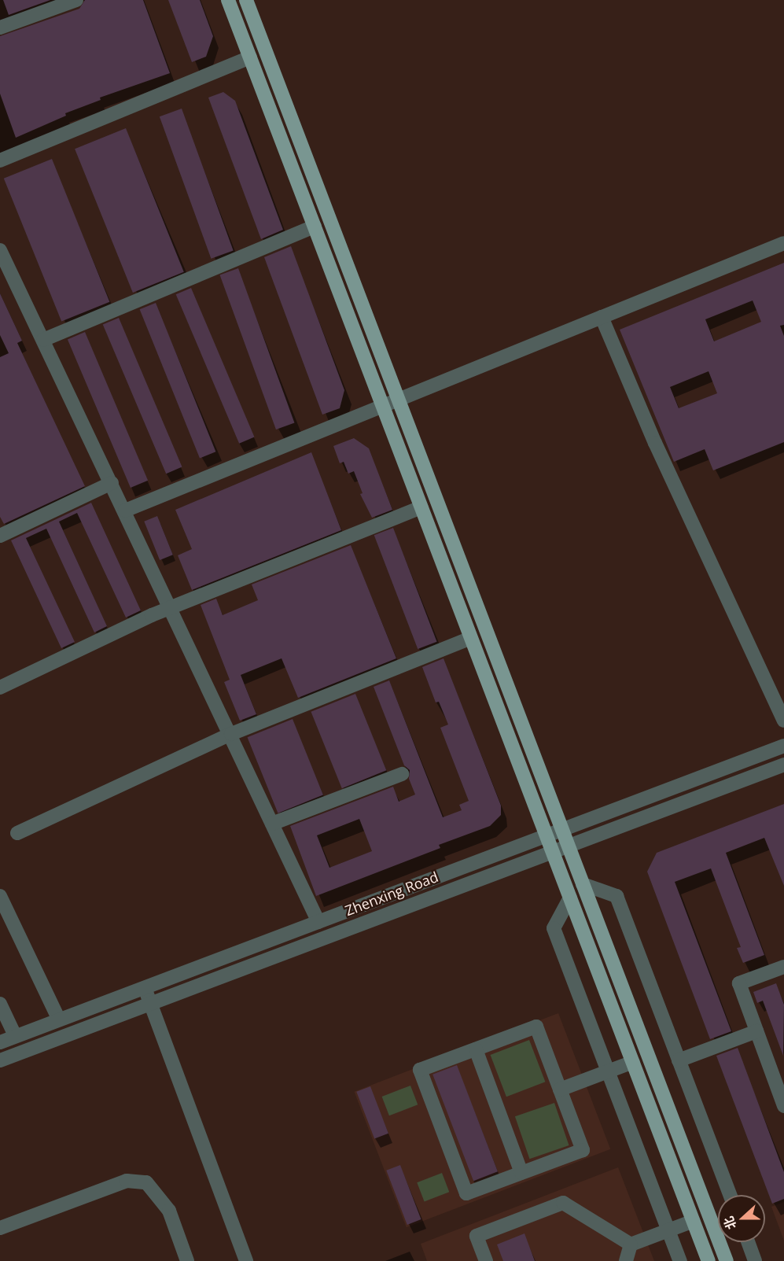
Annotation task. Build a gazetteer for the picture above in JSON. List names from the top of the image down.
{
  "streets": {
    "street": ["Zhenxing Road"]
  },
  "north": "left"
}
